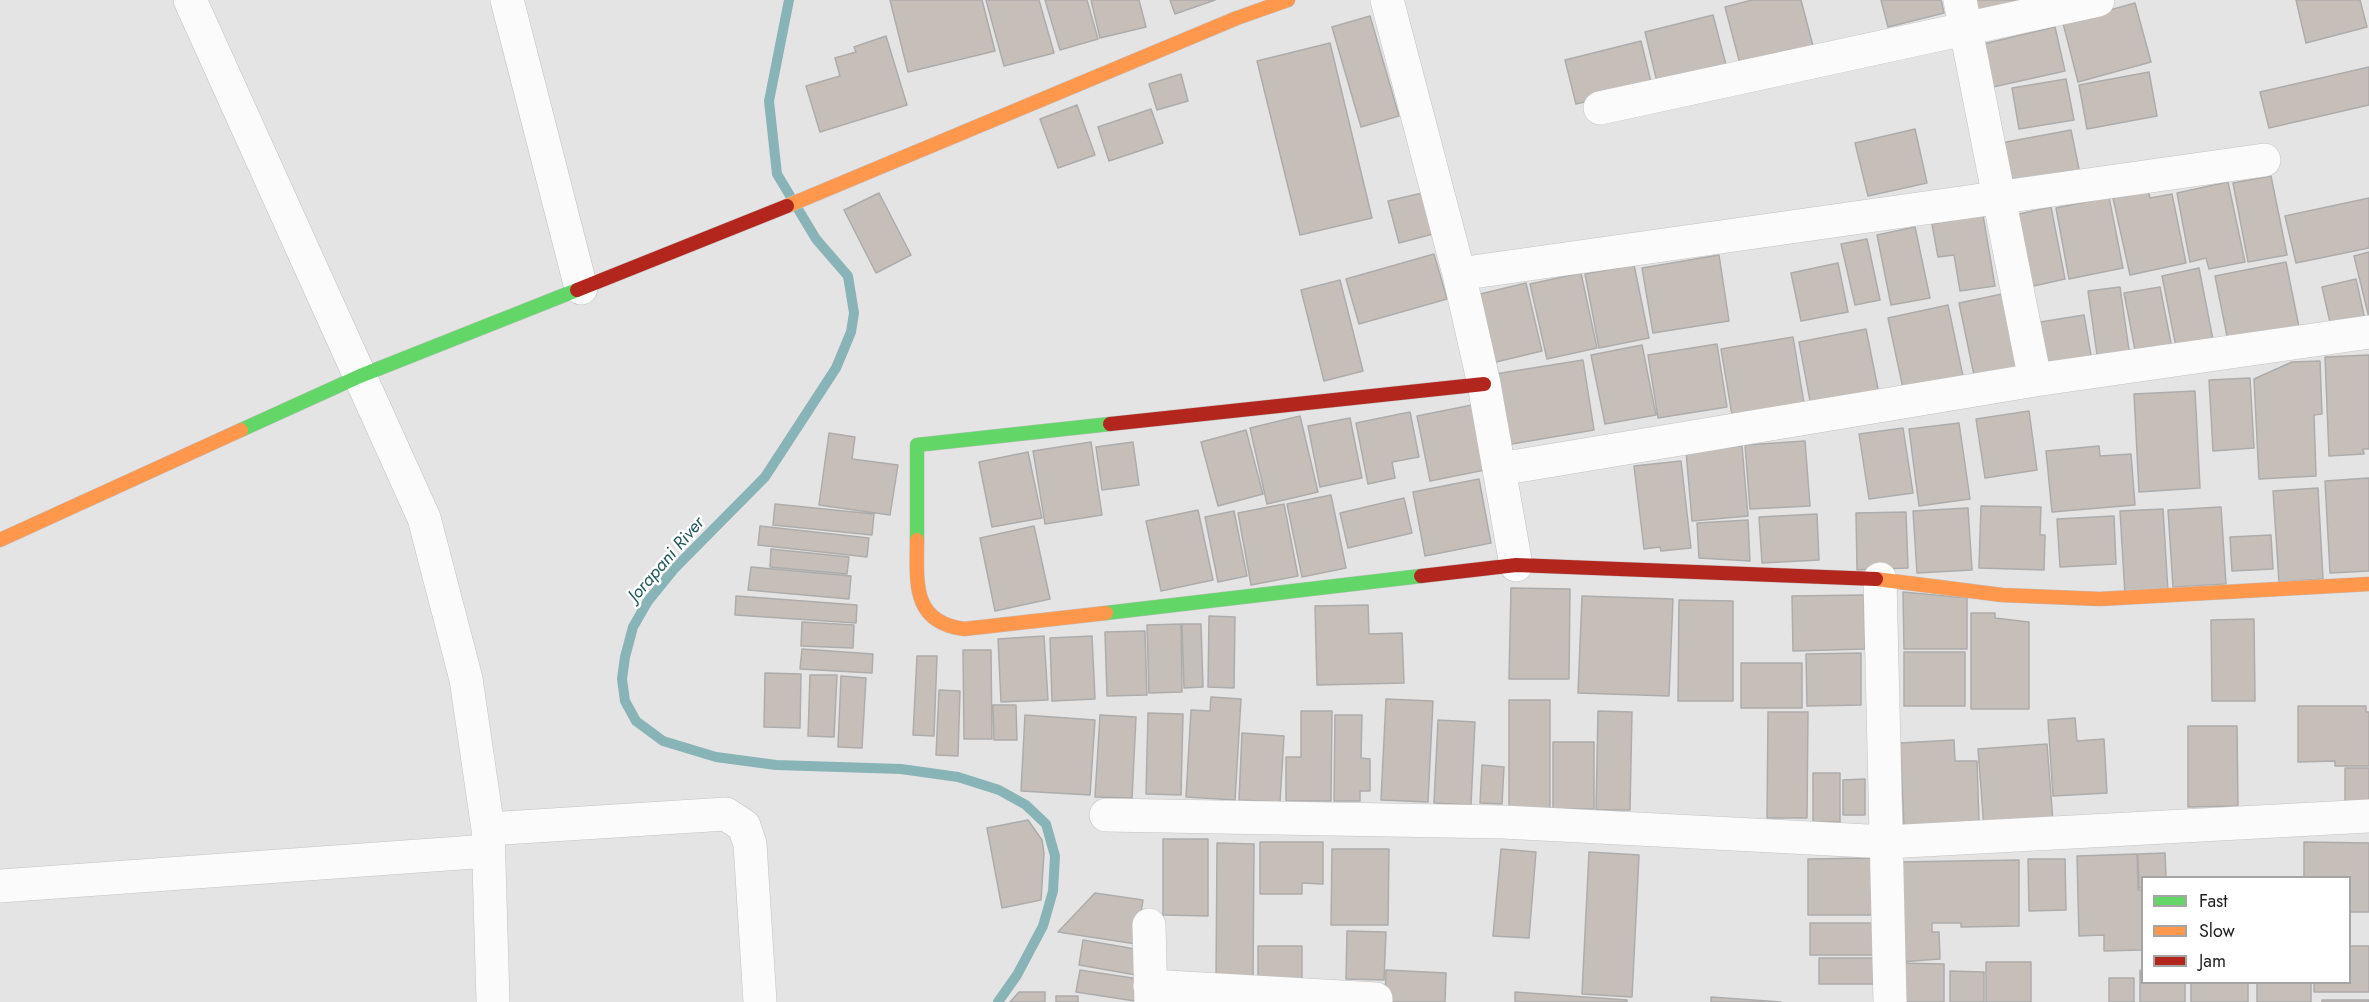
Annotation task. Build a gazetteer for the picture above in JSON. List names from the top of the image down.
{
  "water": ["Jorapani River"],
  "legend": ["Fast", "Slow", "Jam"]
}
